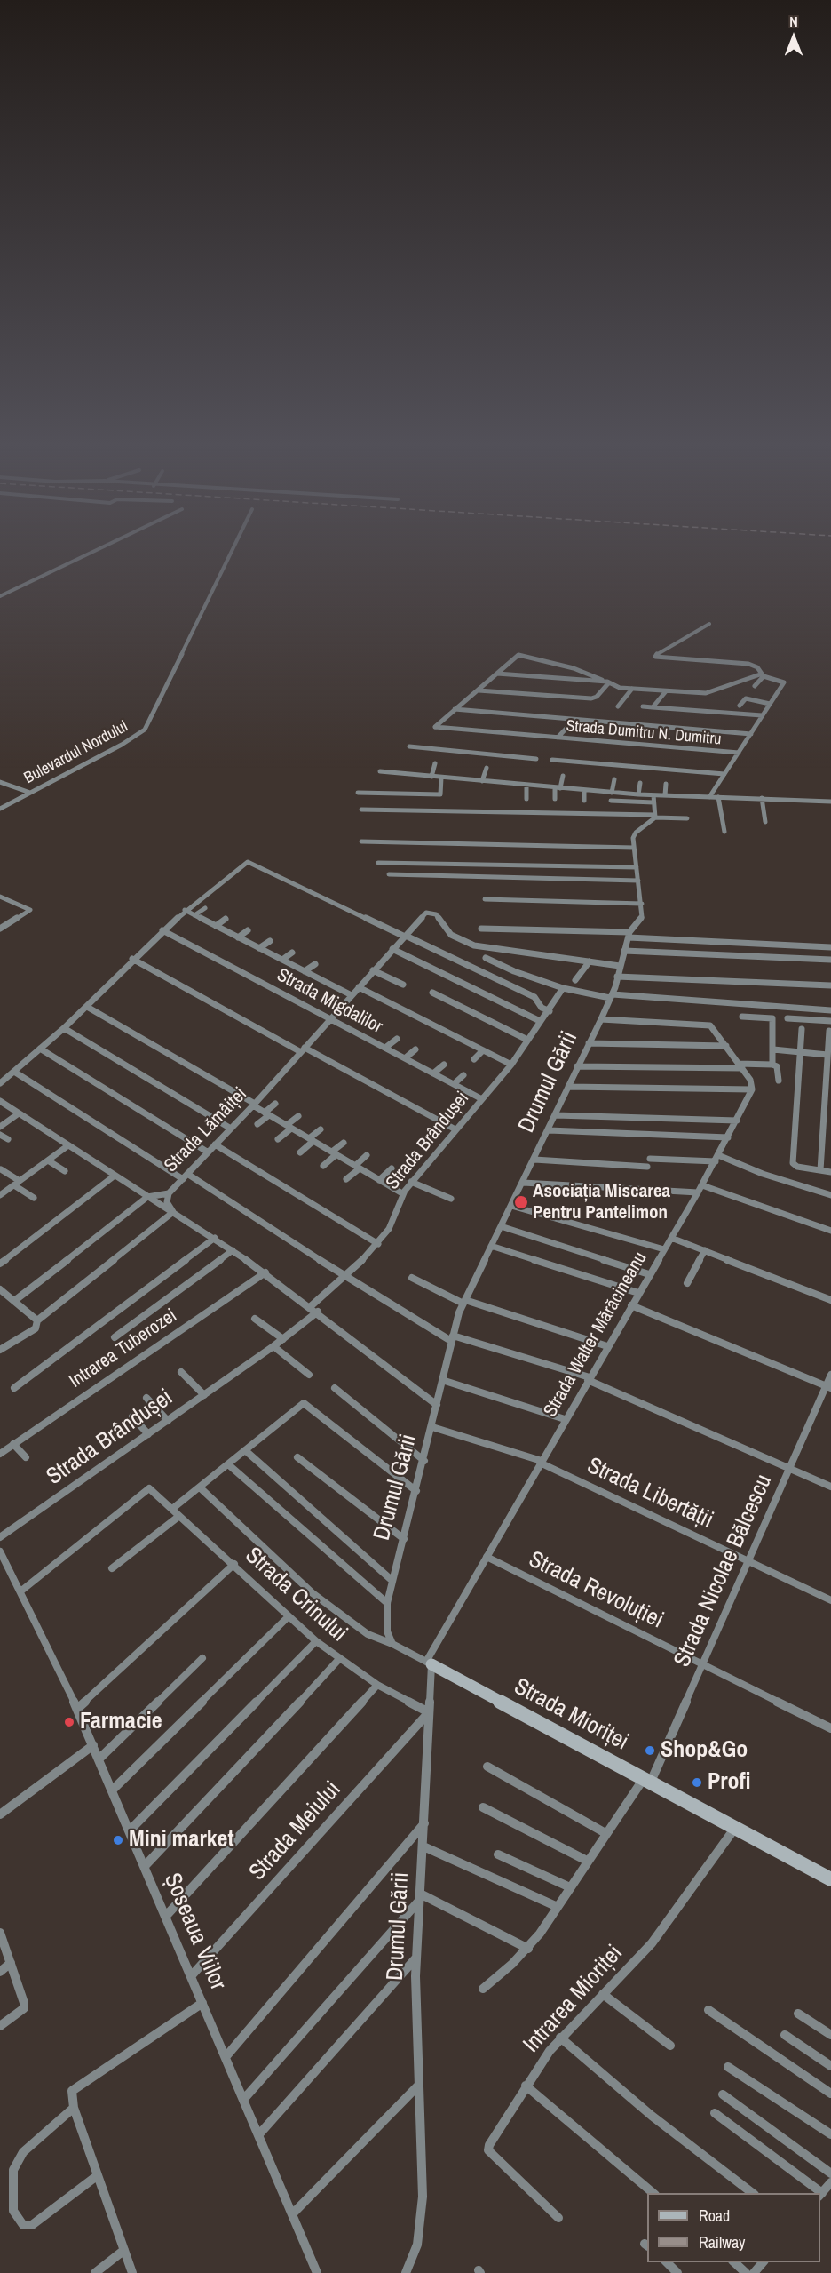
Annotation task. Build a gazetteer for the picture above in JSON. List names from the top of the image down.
{
  "streets": {
    "street": [
      "Strada Dumitru N. Dumitru",
      "Bulevardul Nordului",
      "Strada Migdalilor",
      "Drumul Gării",
      "Strada Lămâiței",
      "Strada Brândușei",
      "Strada Walter Mărăcineanu",
      "Intrarea Tuberozei",
      "Strada Libertății",
      "Strada Nicolae Bălcescu",
      "Strada Revoluției",
      "Strada Crinului",
      "Strada Mioriței",
      "Strada Meiului",
      "Șoseaua Viilor",
      "Intrarea Mioriței"
    ]
  },
  "crossings": [
    ["Strada Migdalilor", "Strada Lămâiței"],
    ["Strada Migdalilor", "Strada Brândușei"],
    ["Drumul Gării", "Strada Walter Mărăcineanu"],
    ["Drumul Gării", "Strada Libertății"],
    ["Drumul Gării", "Strada Crinului"],
    ["Drumul Gării", "Strada Mioriței"],
    ["Drumul Gării", "Strada Meiului"],
    ["Strada Walter Mărăcineanu", "Strada Libertății"],
    ["Strada Walter Mărăcineanu", "Strada Revoluției"],
    ["Strada Walter Mărăcineanu", "Strada Mioriței"],
    ["Strada Libertății", "Strada Nicolae Bălcescu"],
    ["Strada Nicolae Bălcescu", "Strada Revoluției"],
    ["Strada Nicolae Bălcescu", "Strada Mioriței"],
    ["Strada Crinului", "Strada Meiului"],
    ["Strada Crinului", "Șoseaua Viilor"],
    ["Strada Mioriței", "Intrarea Mioriței"],
    ["Strada Meiului", "Șoseaua Viilor"]
  ],
  "places": [
    "Asociația Miscarea Pentru Pantelimon",
    "Farmacie",
    "Shop&Go",
    "Profi",
    "Mini market"
  ],
  "legend": ["Road", "Railway"],
  "north": "top"
}
